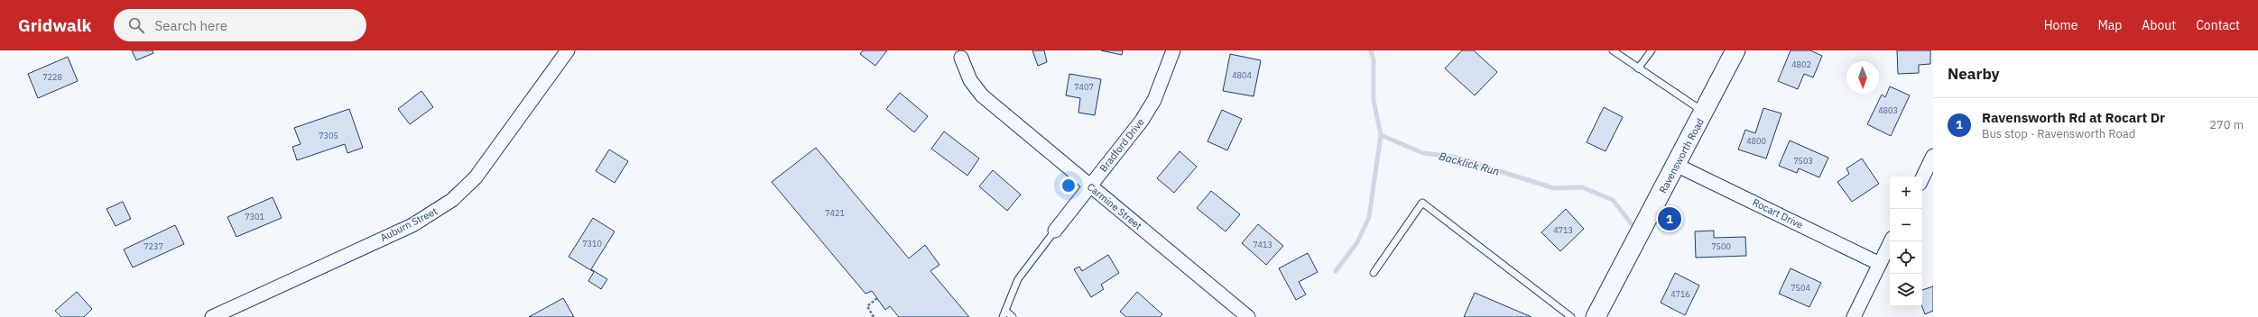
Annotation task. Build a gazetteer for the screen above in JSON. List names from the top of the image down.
{
  "streets": {
    "main road": ["Ravensworth Road"],
    "street": [
      "Bradford Drive",
      "Carmine Street",
      "Rocart Drive",
      "Auburn Street"
    ]
  },
  "crossings": [
    ["Bradford Drive", "Carmine Street"],
    ["Ravensworth Road", "Rocart Drive"]
  ],
  "water": ["Backlick Run"],
  "house_numbers": [
    "4802",
    "4804",
    "7228",
    "7407",
    "4803",
    "7305",
    "4800",
    "7503",
    "7421",
    "7301",
    "4713",
    "7310",
    "7413",
    "7237",
    "7500",
    "7504",
    "4716"
  ],
  "north": "bottom",
  "page": {
    "header": "Gridwalk",
    "search": "Search here",
    "nav": [
      "Home",
      "Map",
      "About",
      "Contact"
    ],
    "heading": "Nearby",
    "list": [
      {
        "mark": "1",
        "name": "Ravensworth Rd at Rocart Dr",
        "note": "Bus stop · Ravensworth Road",
        "value": "270 m"
      }
    ],
    "map_buttons": ["+", "−"],
    "pins": "1"
  }
}
